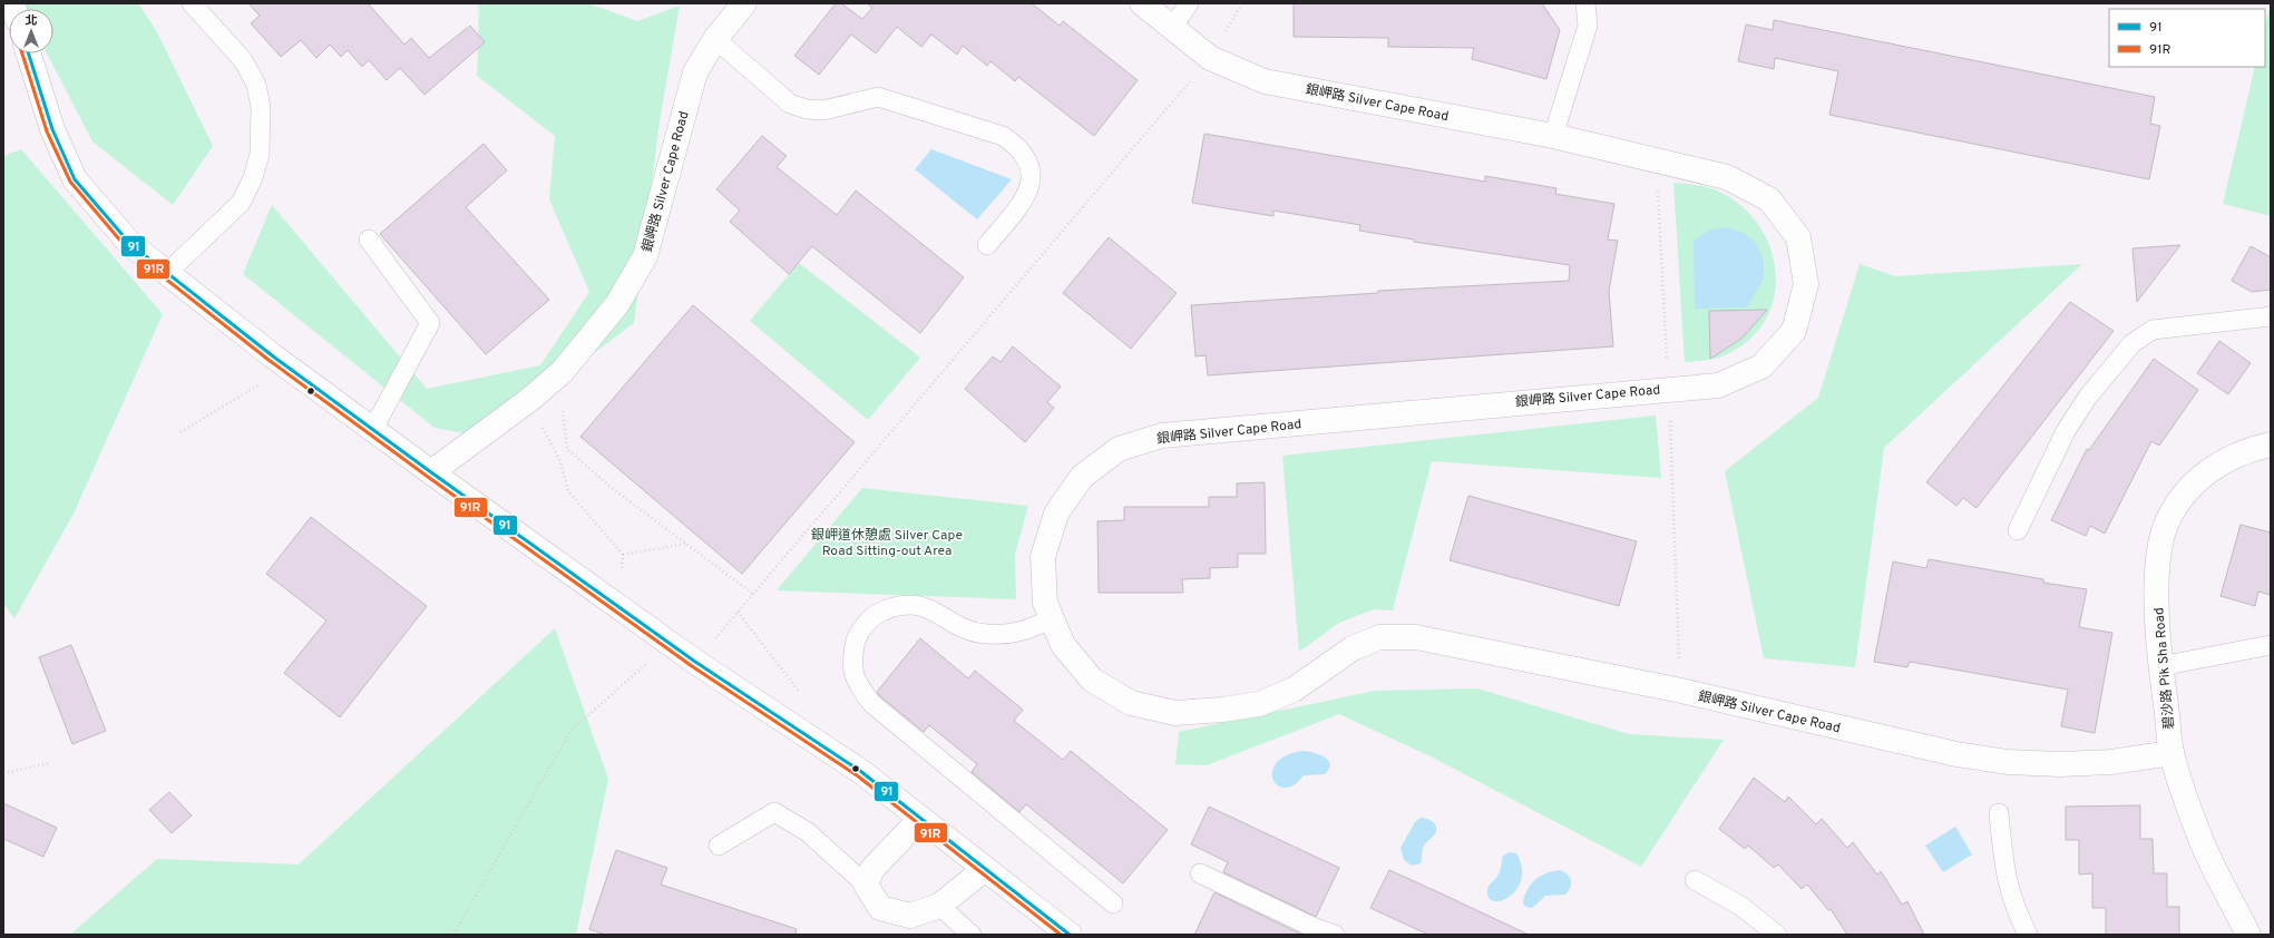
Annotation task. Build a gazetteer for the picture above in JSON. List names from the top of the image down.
{
  "streets": {
    "street": ["銀岬路 Silver Cape Road", "碧沙路 Pik Sha Road"]
  },
  "crossings": [
    ["銀岬路 Silver Cape Road", "碧沙路 Pik Sha Road"]
  ],
  "parks": ["銀岬道休憩處 Silver Cape Road Sitting-out Area"],
  "lines": ["transit line 91", "transit line 91R"],
  "legend": ["91", "91R"],
  "north": "top"
}
